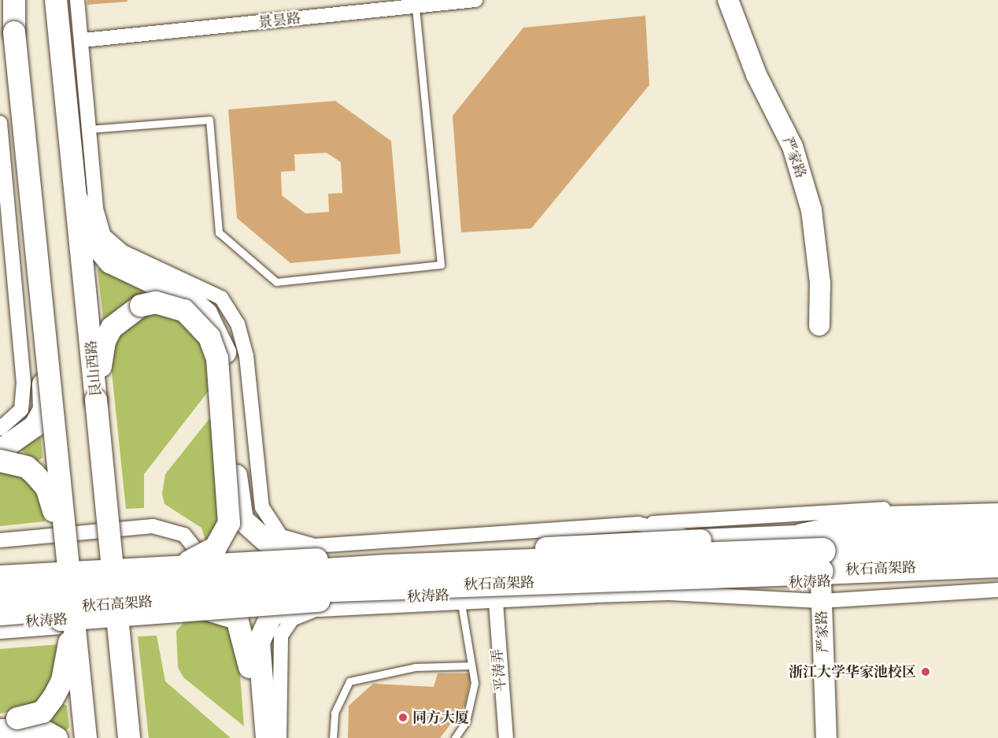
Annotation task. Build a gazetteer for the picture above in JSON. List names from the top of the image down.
{
  "streets": {
    "highway": ["秋石高架路"],
    "main road": ["艮山西路", "秋涛路"],
    "street": ["景昙路", "严家路", "平涛弄"]
  },
  "crossings": [
    ["严家路", "秋涛路"]
  ],
  "places": ["浙江大学华家池校区", "同方大厦"]
}
